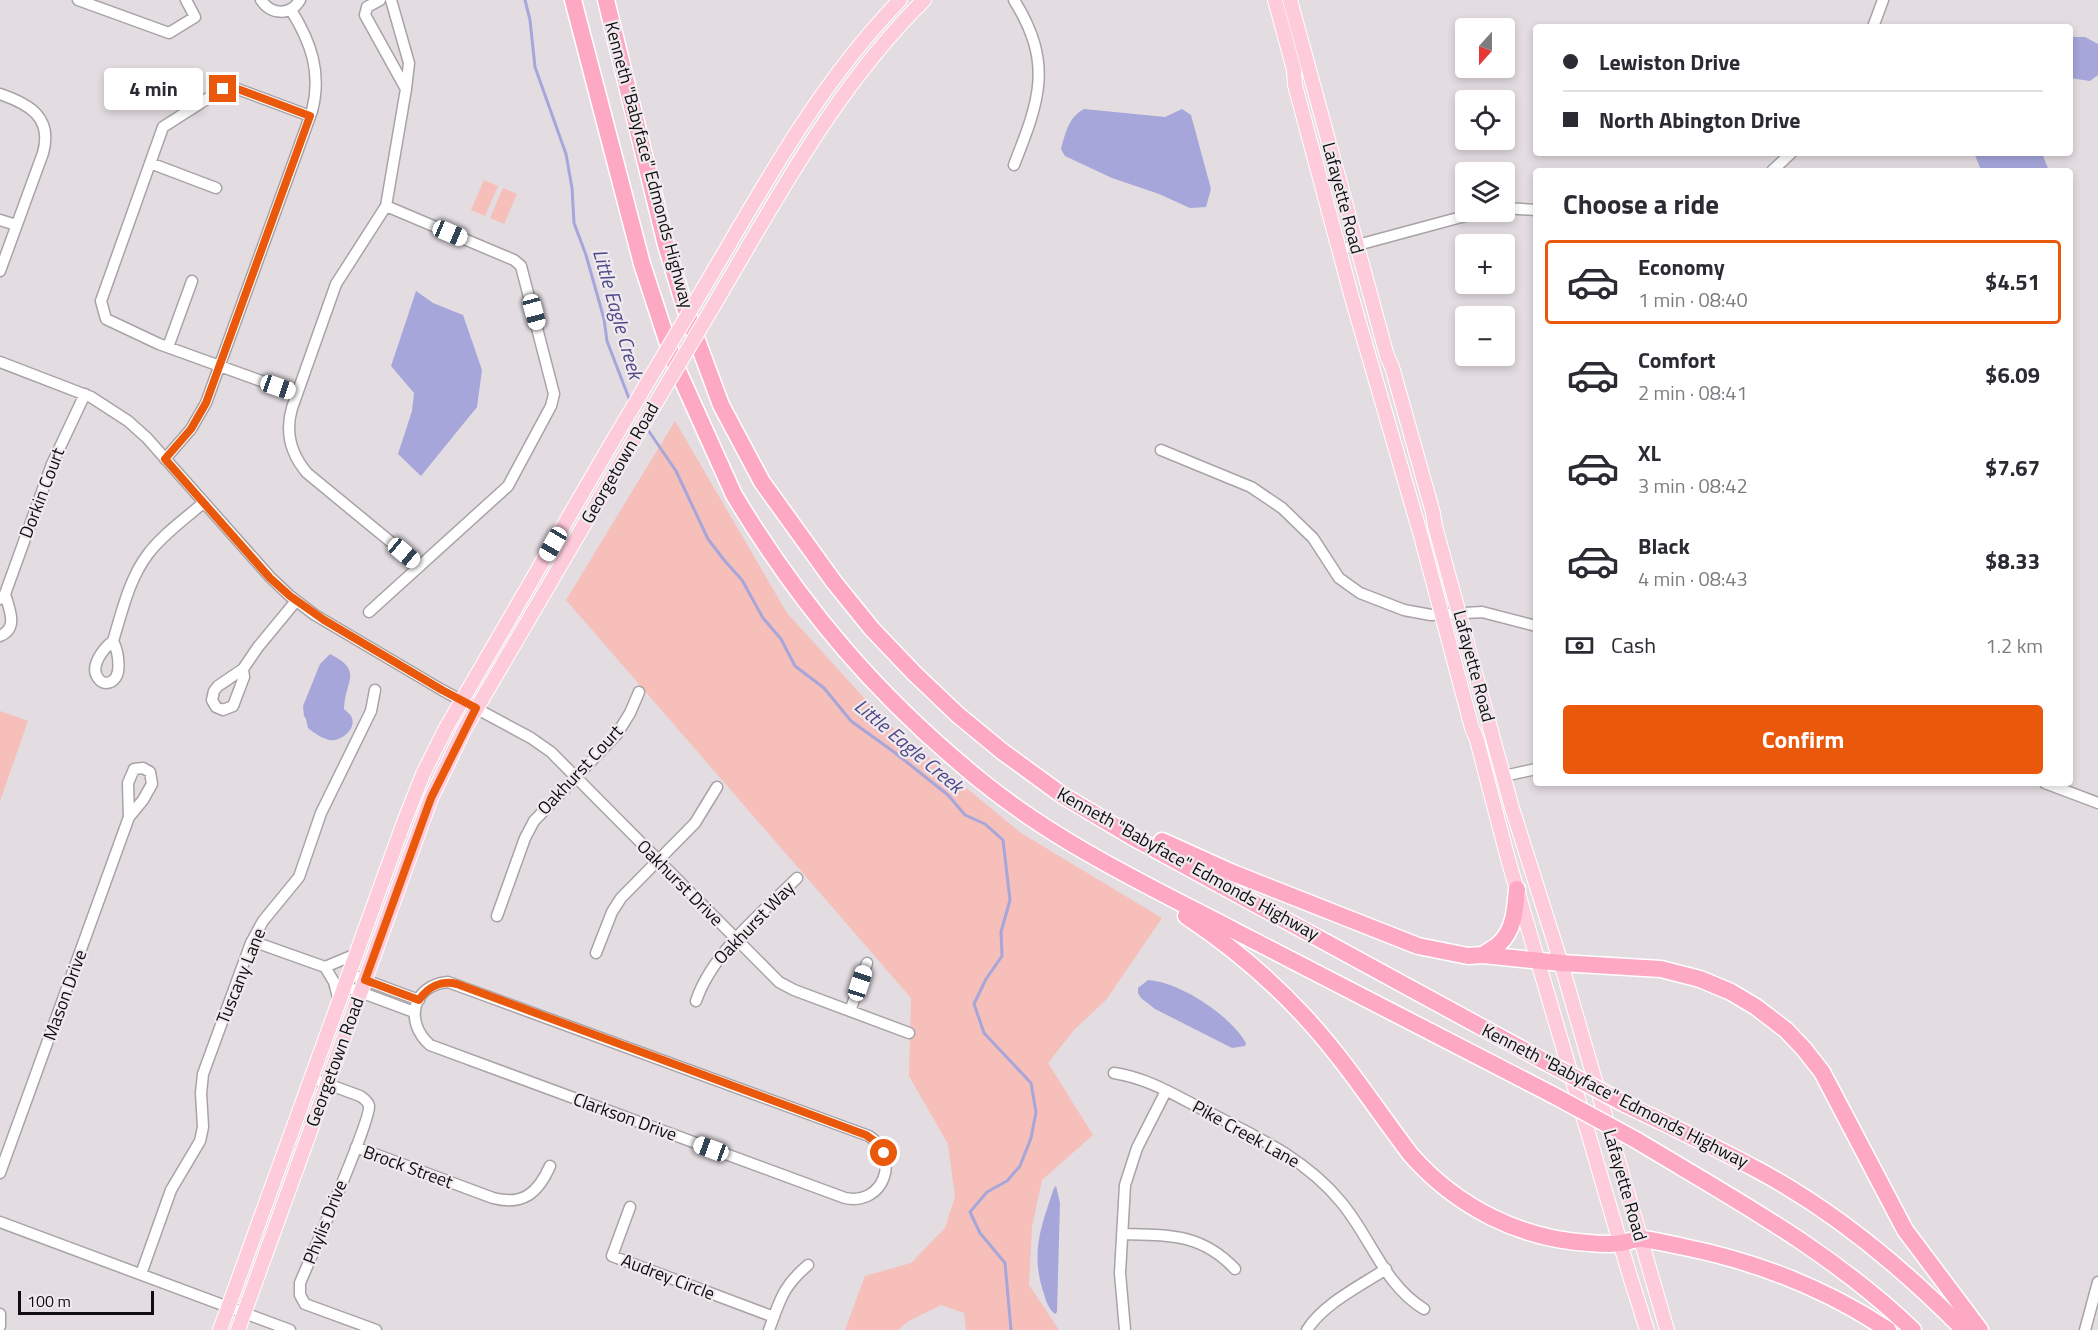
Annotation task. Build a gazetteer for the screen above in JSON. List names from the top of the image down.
{
  "streets": {
    "highway": ["Kenneth \"Babyface\" Edmonds Highway"],
    "main road": ["Lafayette Road", "Georgetown Road"],
    "street": [
      "Dorkin Court",
      "Oakhurst Court",
      "Oakhurst Drive",
      "Oakhurst Way",
      "Tuscany Lane",
      "Mason Drive",
      "Clarkson Drive",
      "Pike Creek Lane",
      "Brock Street",
      "Phylis Drive",
      "Audrey Circle"
    ]
  },
  "crossings": [
    ["Georgetown Road", "Oakhurst Drive"],
    ["Georgetown Road", "Brock Street"],
    ["Dorkin Court", "Oakhurst Drive"],
    ["Oakhurst Court", "Oakhurst Drive"],
    ["Oakhurst Drive", "Oakhurst Way"],
    ["Brock Street", "Phylis Drive"]
  ],
  "water": ["Little Eagle Creek"],
  "scale_bar": "100 m",
  "north": "bottom",
  "page": {
    "map_buttons": ["+", "−"],
    "banner": ["Lewiston Drive", "North Abington Drive"],
    "bubble": "4 min",
    "heading": "Choose a ride",
    "list": [
      {
        "name": "Economy",
        "note": "1 min · 08:40",
        "value": "$4.51"
      },
      {
        "name": "Comfort",
        "note": "2 min · 08:41",
        "value": "$6.09"
      },
      {
        "name": "XL",
        "note": "3 min · 08:42",
        "value": "$7.67"
      },
      {
        "name": "Black",
        "note": "4 min · 08:43",
        "value": "$8.33"
      }
    ],
    "pay": ["Cash", "1.2 km"],
    "buttons": "Confirm",
    "scale": "100 m"
  }
}
